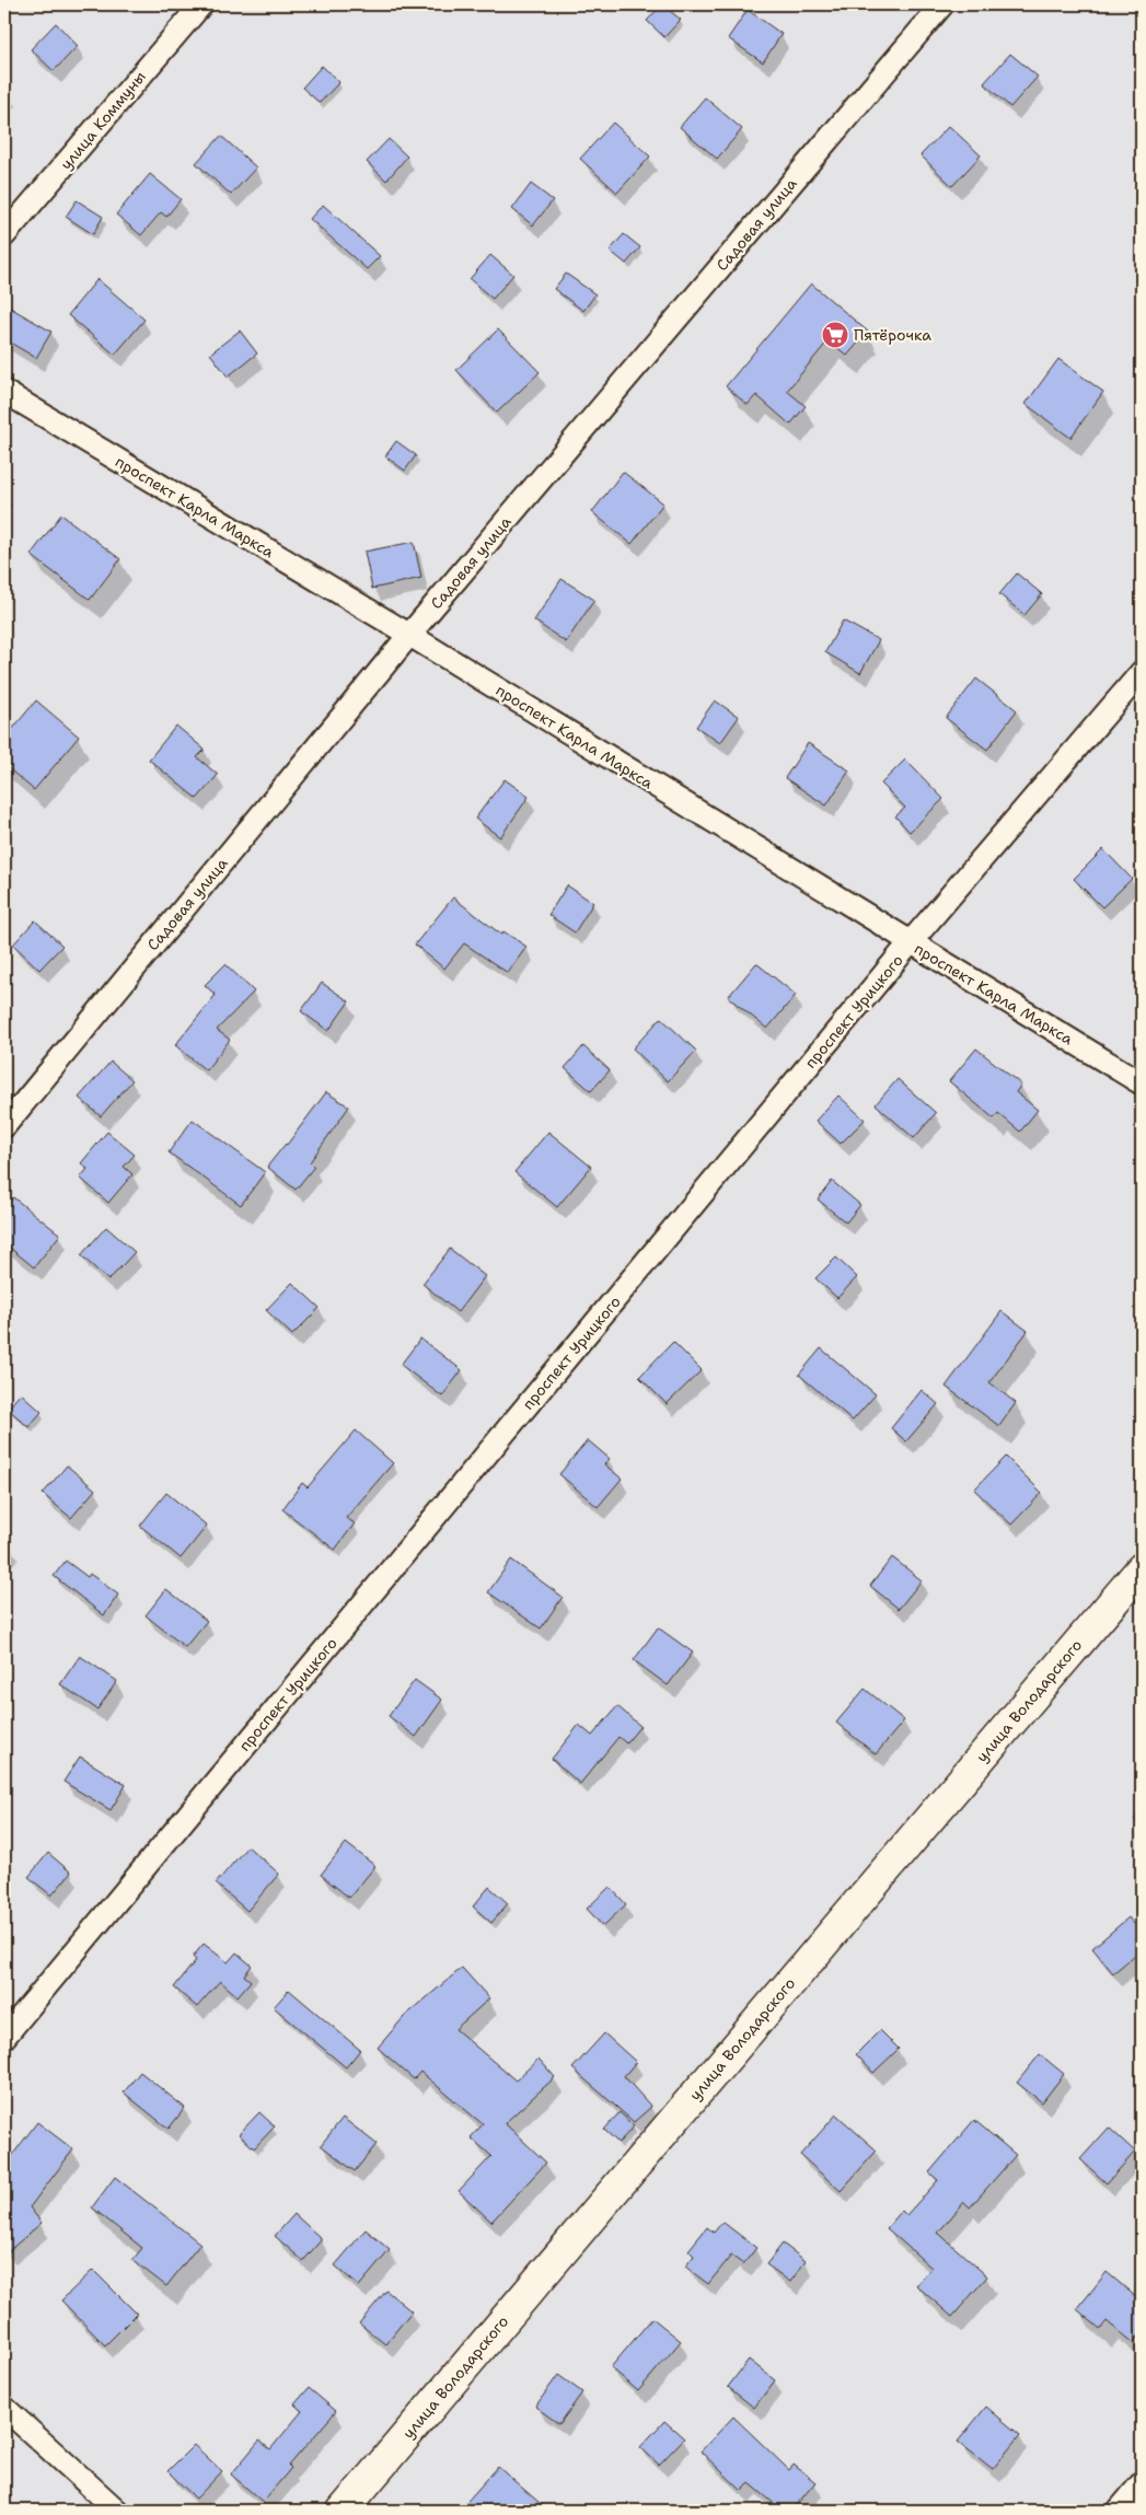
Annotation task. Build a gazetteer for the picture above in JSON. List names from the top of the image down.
{
  "streets": {
    "street": [
      "улица Коммуны",
      "Садовая улица",
      "проспект Карла Маркса",
      "проспект Урицкого",
      "улица Володарского"
    ]
  },
  "crossings": [
    ["Садовая улица", "проспект Карла Маркса"],
    ["проспект Карла Маркса", "проспект Урицкого"]
  ],
  "places": {
    "supermarket": ["Пятёрочка"]
  }
}
